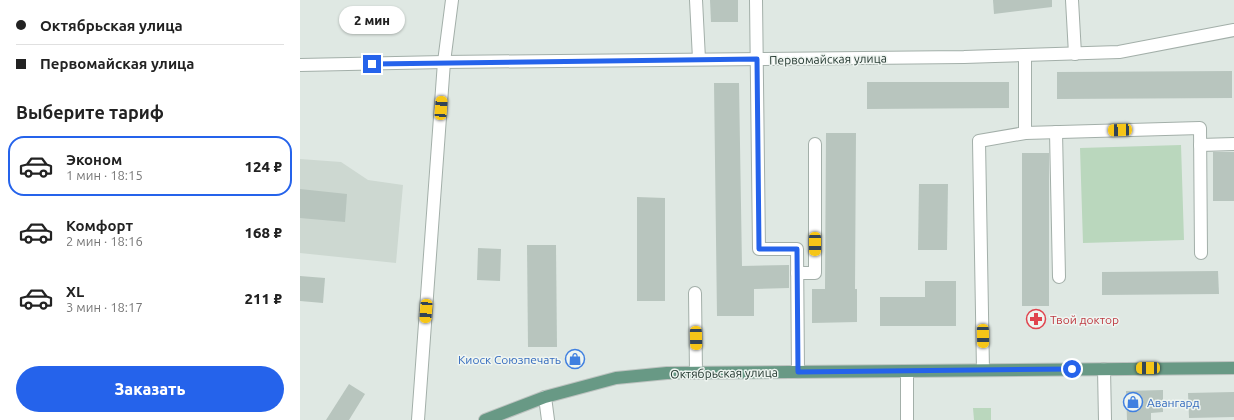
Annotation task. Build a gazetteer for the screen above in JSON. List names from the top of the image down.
{
  "streets": {
    "main road": ["Октябрьская улица"],
    "street": ["Первомайская улица"]
  },
  "places": {
    "pharmacy": ["Твой доктор"],
    "shop": ["Киоск Союзпечать", "Авангард"]
  },
  "page": {
    "banner": ["Октябрьская улица", "Первомайская улица"],
    "bubble": "2 мин",
    "heading": "Выберите тариф",
    "list": [
      {
        "name": "Эконом",
        "note": "1 мин · 18:15",
        "value": "124 ₽"
      },
      {
        "name": "Комфорт",
        "note": "2 мин · 18:16",
        "value": "168 ₽"
      },
      {
        "name": "XL",
        "note": "3 мин · 18:17",
        "value": "211 ₽"
      }
    ],
    "buttons": "Заказать"
  }
}
